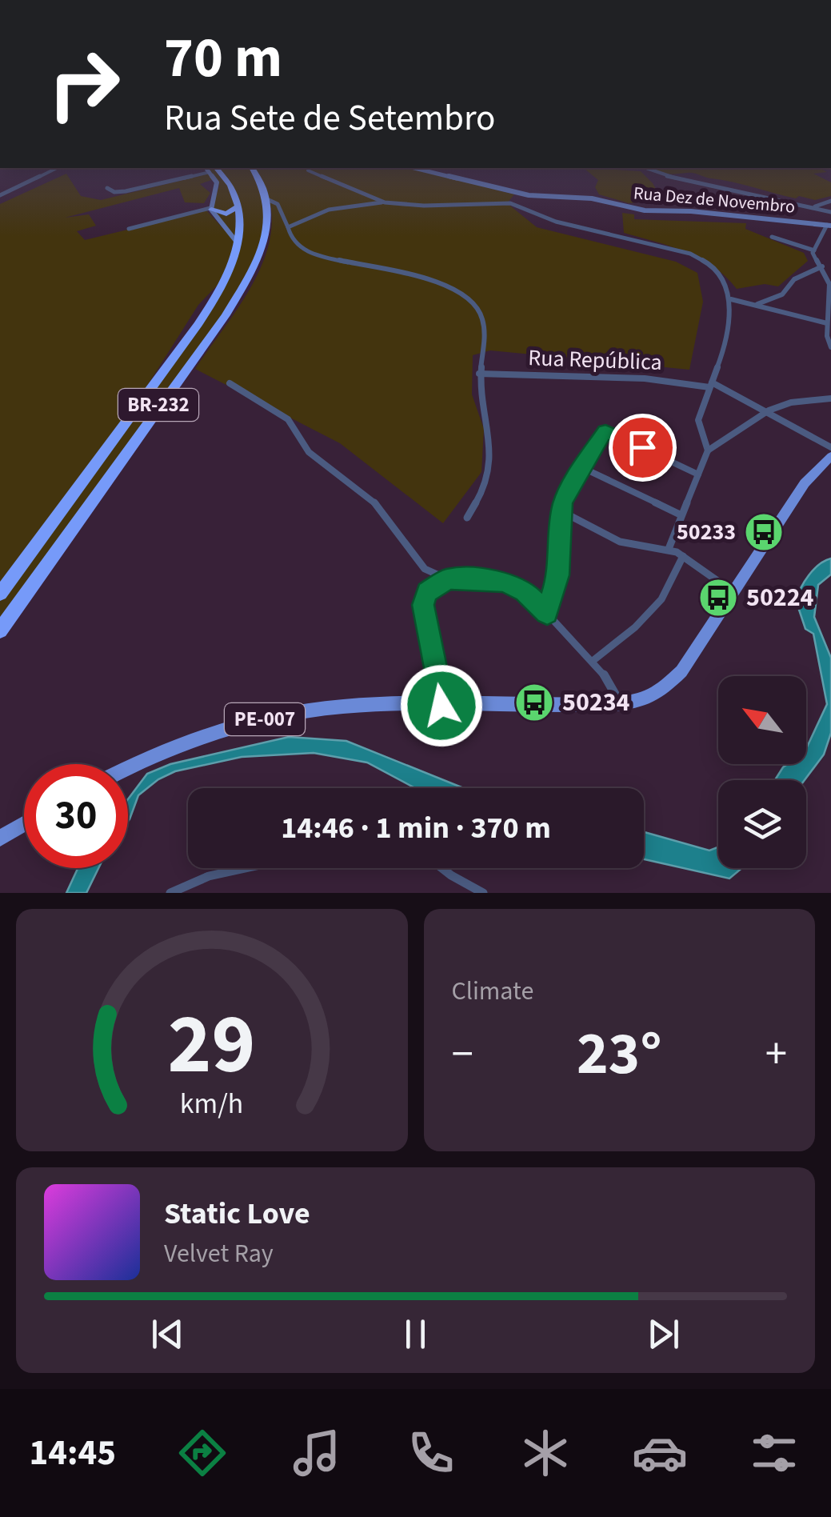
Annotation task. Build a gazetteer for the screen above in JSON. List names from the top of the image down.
{
  "streets": {
    "highway": ["BR-232"],
    "main road": ["Rua Dez de Novembro", "PE-007"],
    "street": ["Rua República"]
  },
  "places": {
    "bus stop": ["50233", "50224", "50234"]
  },
  "north": "top left",
  "page": {
    "turn": ["70 m", "Rua Sete de Setembro"],
    "limit": "30",
    "trip": "14:46 · 1 min · 370 m",
    "tile": "Climate",
    "heat": ["−", "23°", "+"],
    "song": ["Static Love", "Velvet Ray"],
    "tabs": "14:45",
    "gauge": ["29", "km/h"]
  }
}
